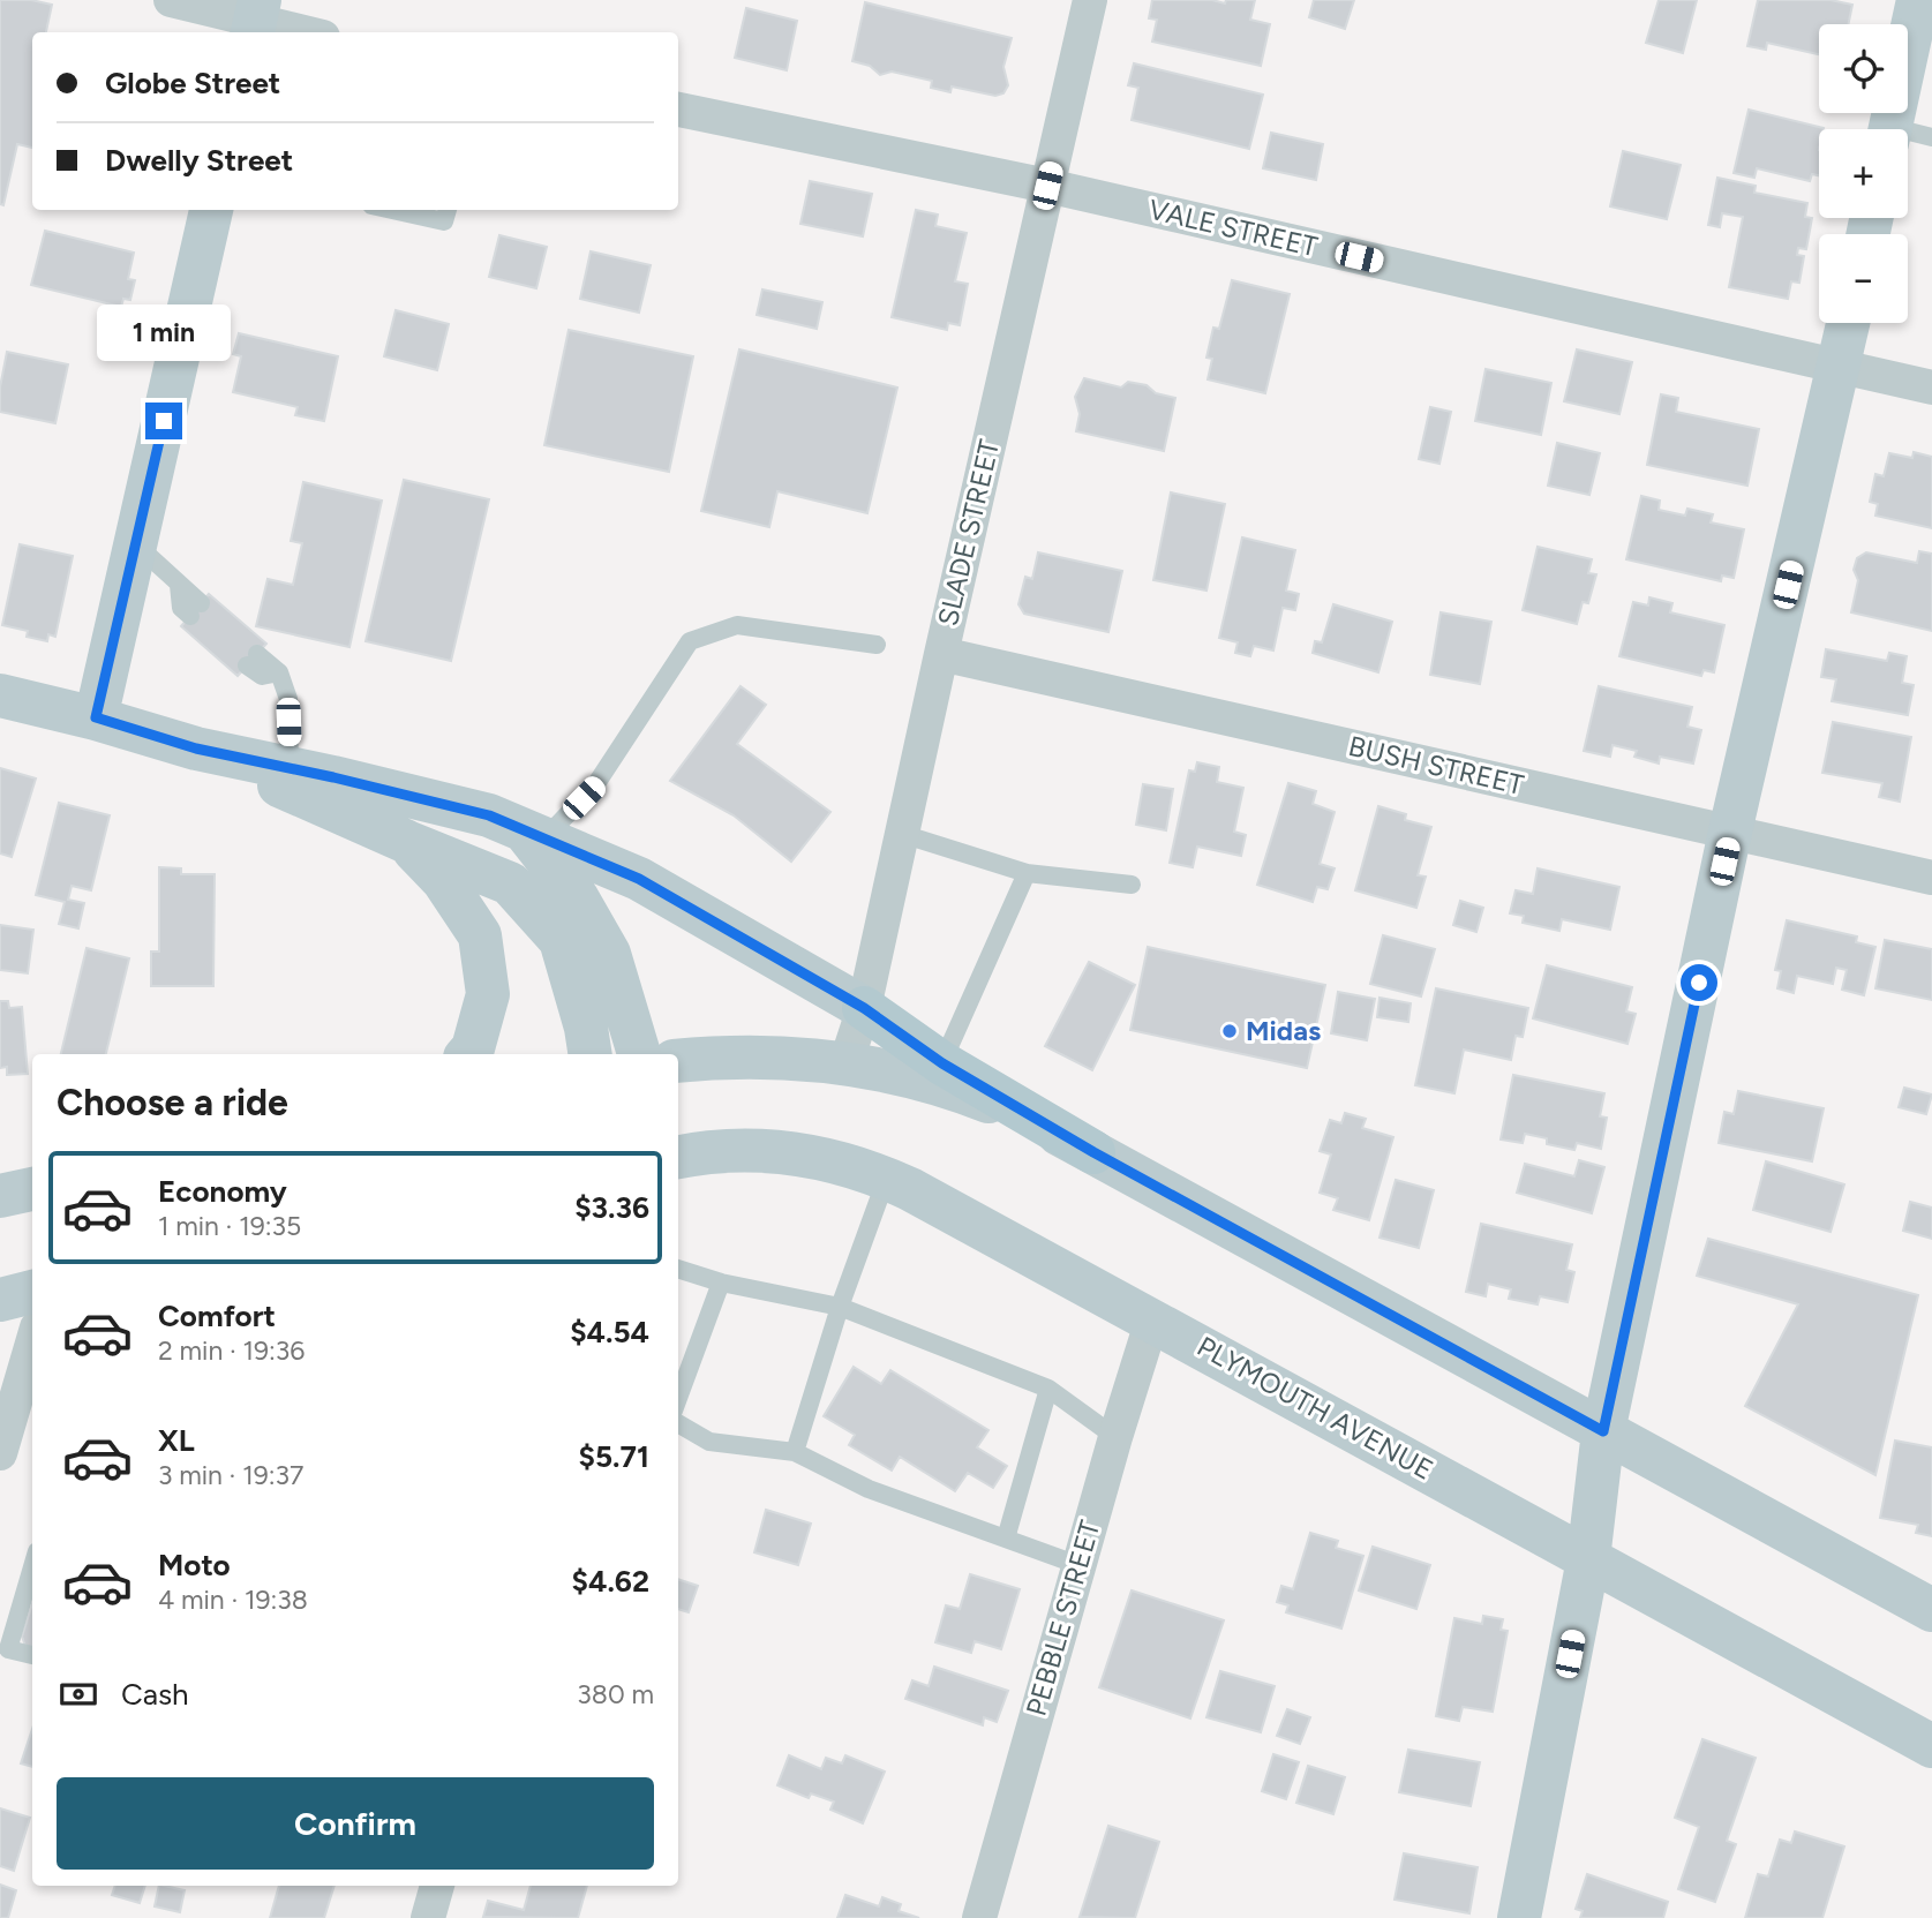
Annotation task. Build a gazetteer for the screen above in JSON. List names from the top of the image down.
{
  "streets": {
    "main road": ["PLYMOUTH AVENUE"],
    "street": [
      "VALE STREET",
      "SLADE STREET",
      "BUSH STREET",
      "PEBBLE STREET"
    ]
  },
  "crossings": [
    ["VALE STREET", "SLADE STREET"],
    ["SLADE STREET", "BUSH STREET"],
    ["PLYMOUTH AVENUE", "PEBBLE STREET"]
  ],
  "places": ["Midas"],
  "page": {
    "map_buttons": ["+", "−"],
    "banner": ["Globe Street", "Dwelly Street"],
    "bubble": "1 min",
    "heading": "Choose a ride",
    "list": [
      {
        "name": "Economy",
        "note": "1 min · 19:35",
        "value": "$3.36"
      },
      {
        "name": "Comfort",
        "note": "2 min · 19:36",
        "value": "$4.54"
      },
      {
        "name": "XL",
        "note": "3 min · 19:37",
        "value": "$5.71"
      },
      {
        "name": "Moto",
        "note": "4 min · 19:38",
        "value": "$4.62"
      }
    ],
    "pay": ["Cash", "380 m"],
    "buttons": "Confirm"
  }
}
